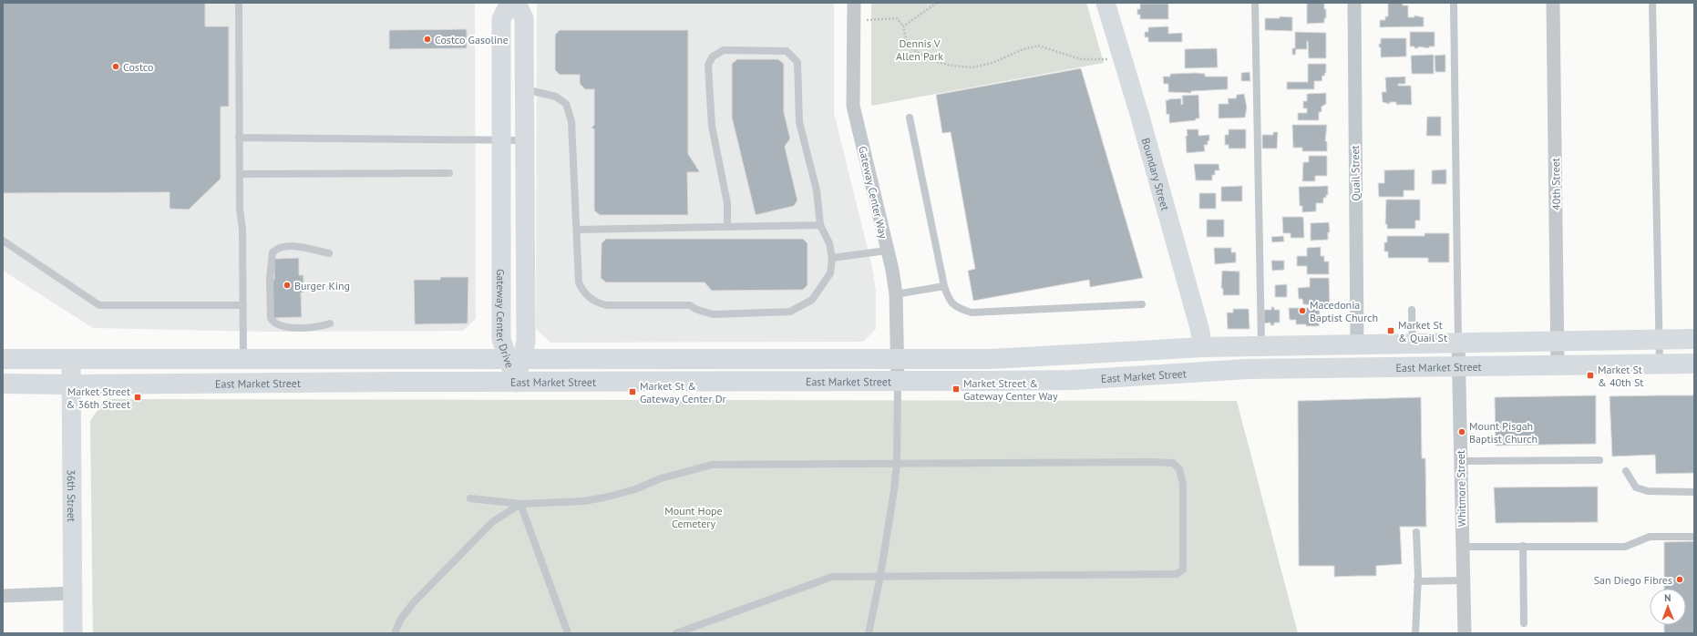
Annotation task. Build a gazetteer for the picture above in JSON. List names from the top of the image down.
{
  "streets": {
    "main road": ["East Market Street"],
    "street": [
      "Quail Street",
      "Boundary Street",
      "40th Street",
      "Gateway Center Way",
      "Gateway Center Drive",
      "Whitmore Street",
      "36th Street"
    ]
  },
  "crossings": [
    ["Quail Street", "East Market Street"],
    ["Boundary Street", "East Market Street"],
    ["40th Street", "East Market Street"],
    ["Gateway Center Way", "East Market Street"],
    ["Gateway Center Drive", "East Market Street"],
    ["East Market Street", "Whitmore Street"],
    ["East Market Street", "36th Street"]
  ],
  "parks": ["Dennis V Allen Park", "Mount Hope Cemetery"],
  "places": {
    "other": [
      "Costco Gasoline",
      "Costco",
      "Burger King",
      "Macedonia Baptist Church",
      "Mount Pisgah Baptist Church",
      "San Diego Fibres"
    ],
    "transit": [
      "Market St & Quail St",
      "Market St & 40th St",
      "Market Street & Gateway Center Way",
      "Market St & Gateway Center Dr",
      "Market Street & 36th Street"
    ]
  },
  "north": "top"
}
